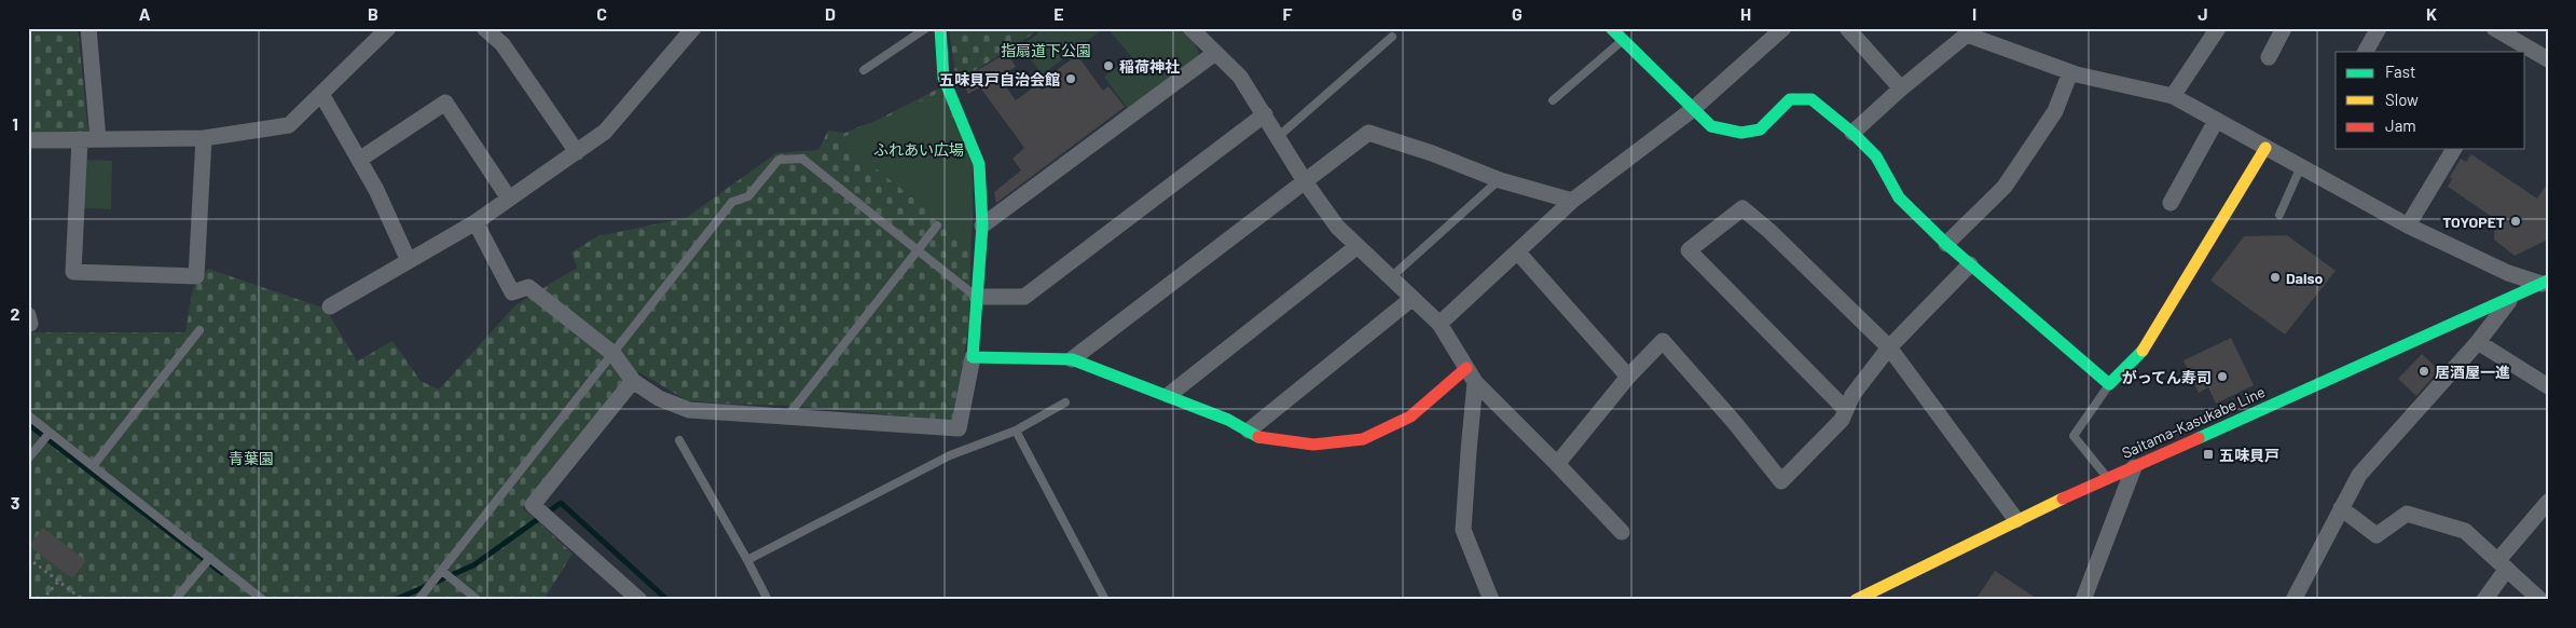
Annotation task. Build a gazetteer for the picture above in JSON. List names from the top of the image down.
{
  "streets": {
    "street": ["Saitama-Kasukabe Line"]
  },
  "parks": ["指扇道下公園", "ふれあい広場", "青葉園"],
  "places": {
    "other": [
      "稲荷神社",
      "五味貝戸自治会館",
      "TOYOPET",
      "Daiso",
      "居酒屋一進",
      "がってん寿司"
    ],
    "transit": ["五味貝戸"]
  },
  "legend": ["Fast", "Slow", "Jam"],
  "grid": {
    "columns": [
      "A",
      "B",
      "C",
      "D",
      "E",
      "F",
      "G",
      "H",
      "I",
      "J",
      "K"
    ],
    "rows": ["1", "2", "3"]
  }
}
